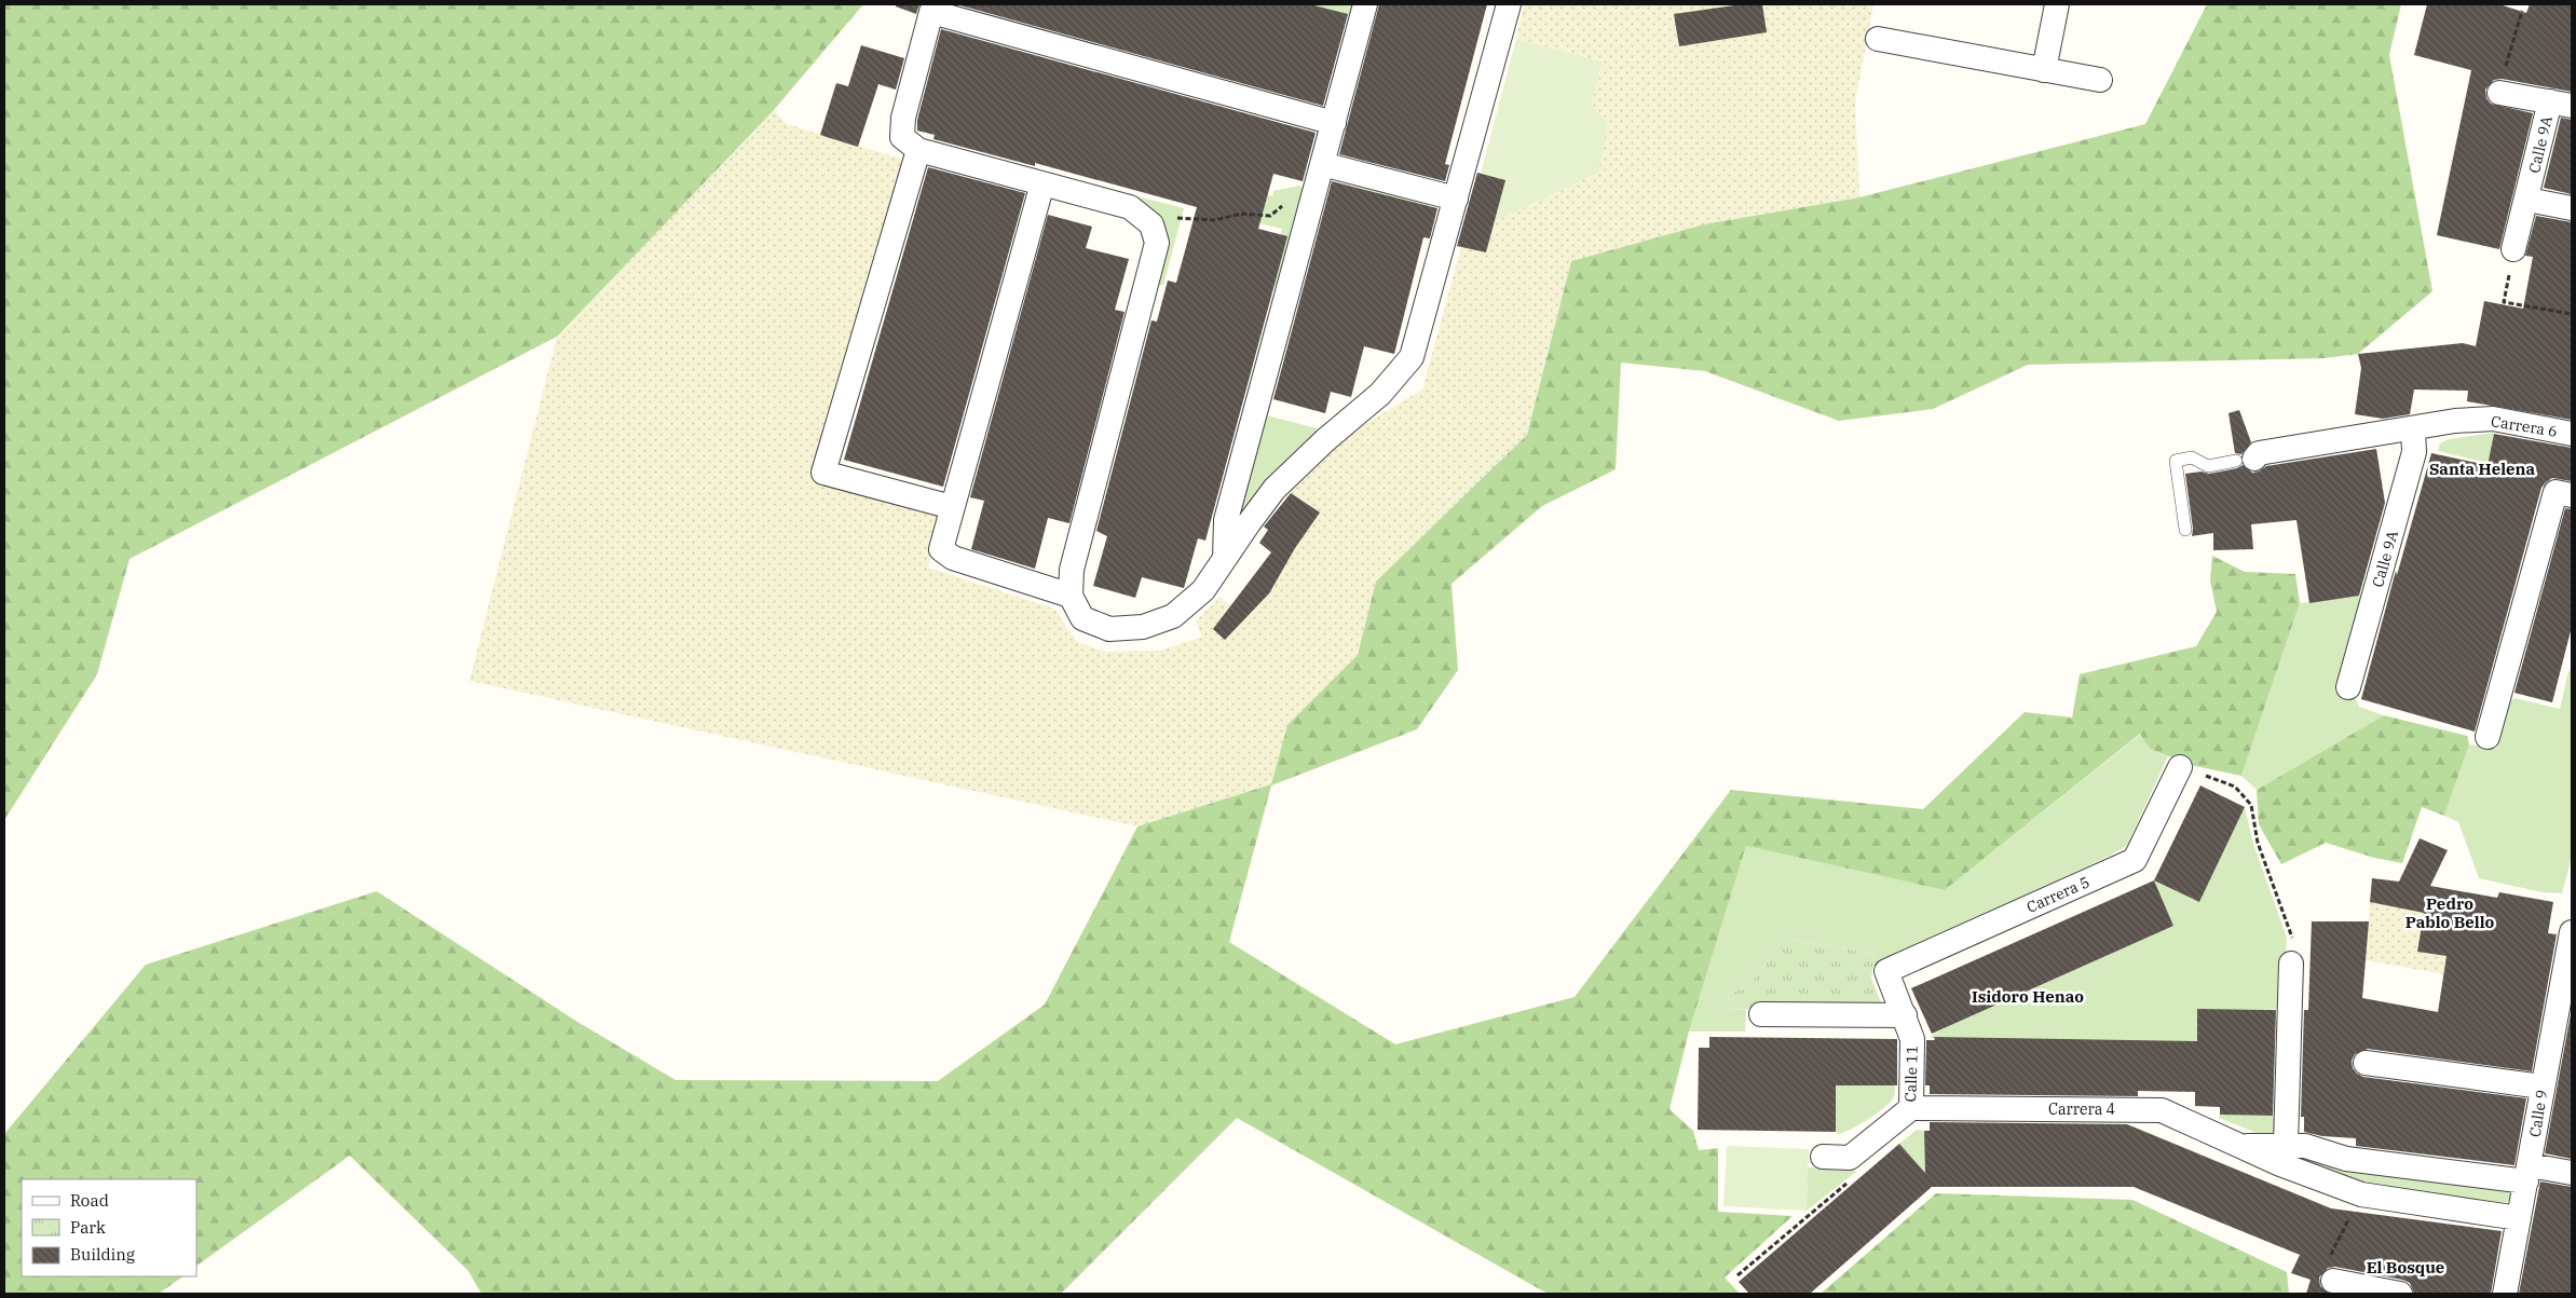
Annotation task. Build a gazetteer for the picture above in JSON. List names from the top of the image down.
{
  "streets": {
    "street": [
      "Calle 9A",
      "Carrera 6",
      "Carrera 5",
      "Calle 11",
      "Carrera 4",
      "Calle 9"
    ]
  },
  "crossings": [
    ["Calle 9A", "Carrera 6"],
    ["Carrera 5", "Calle 11"],
    ["Calle 11", "Carrera 4"],
    ["Carrera 4", "Calle 9"]
  ],
  "districts": [
    "Santa Helena",
    "Pedro Pablo Bello",
    "Isidoro Henao",
    "El Bosque"
  ],
  "legend": ["Road", "Park", "Building"]
}
